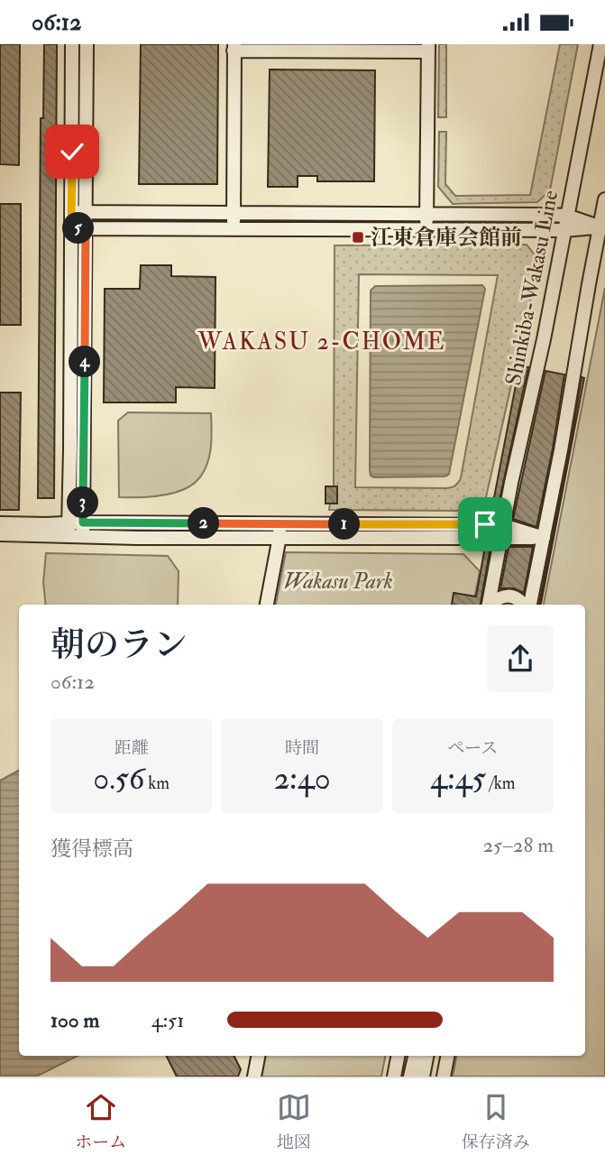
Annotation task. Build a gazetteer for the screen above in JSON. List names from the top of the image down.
{
  "streets": {
    "street": ["Shinkiba-Wakasu Line"]
  },
  "districts": ["WAKASU 2-CHOME"],
  "parks": ["Wakasu Park"],
  "places": {
    "transit": ["江東倉庫会館前"]
  },
  "page": {
    "status": "06:12",
    "pins": [
      "5",
      "4",
      "3",
      "2",
      "1"
    ],
    "heading": ["朝のラン", "06:12"],
    "stats": [
      ["距離", "0.56 km"],
      ["時間", "2:40"],
      ["ペース", "4:45 /km"]
    ],
    "chart": ["獲得標高", "25–28 m"],
    "list": [
      {
        "name": "100 m",
        "note": "4:51"
      }
    ],
    "tabs": ["ホーム", "地図", "保存済み"]
  }
}
